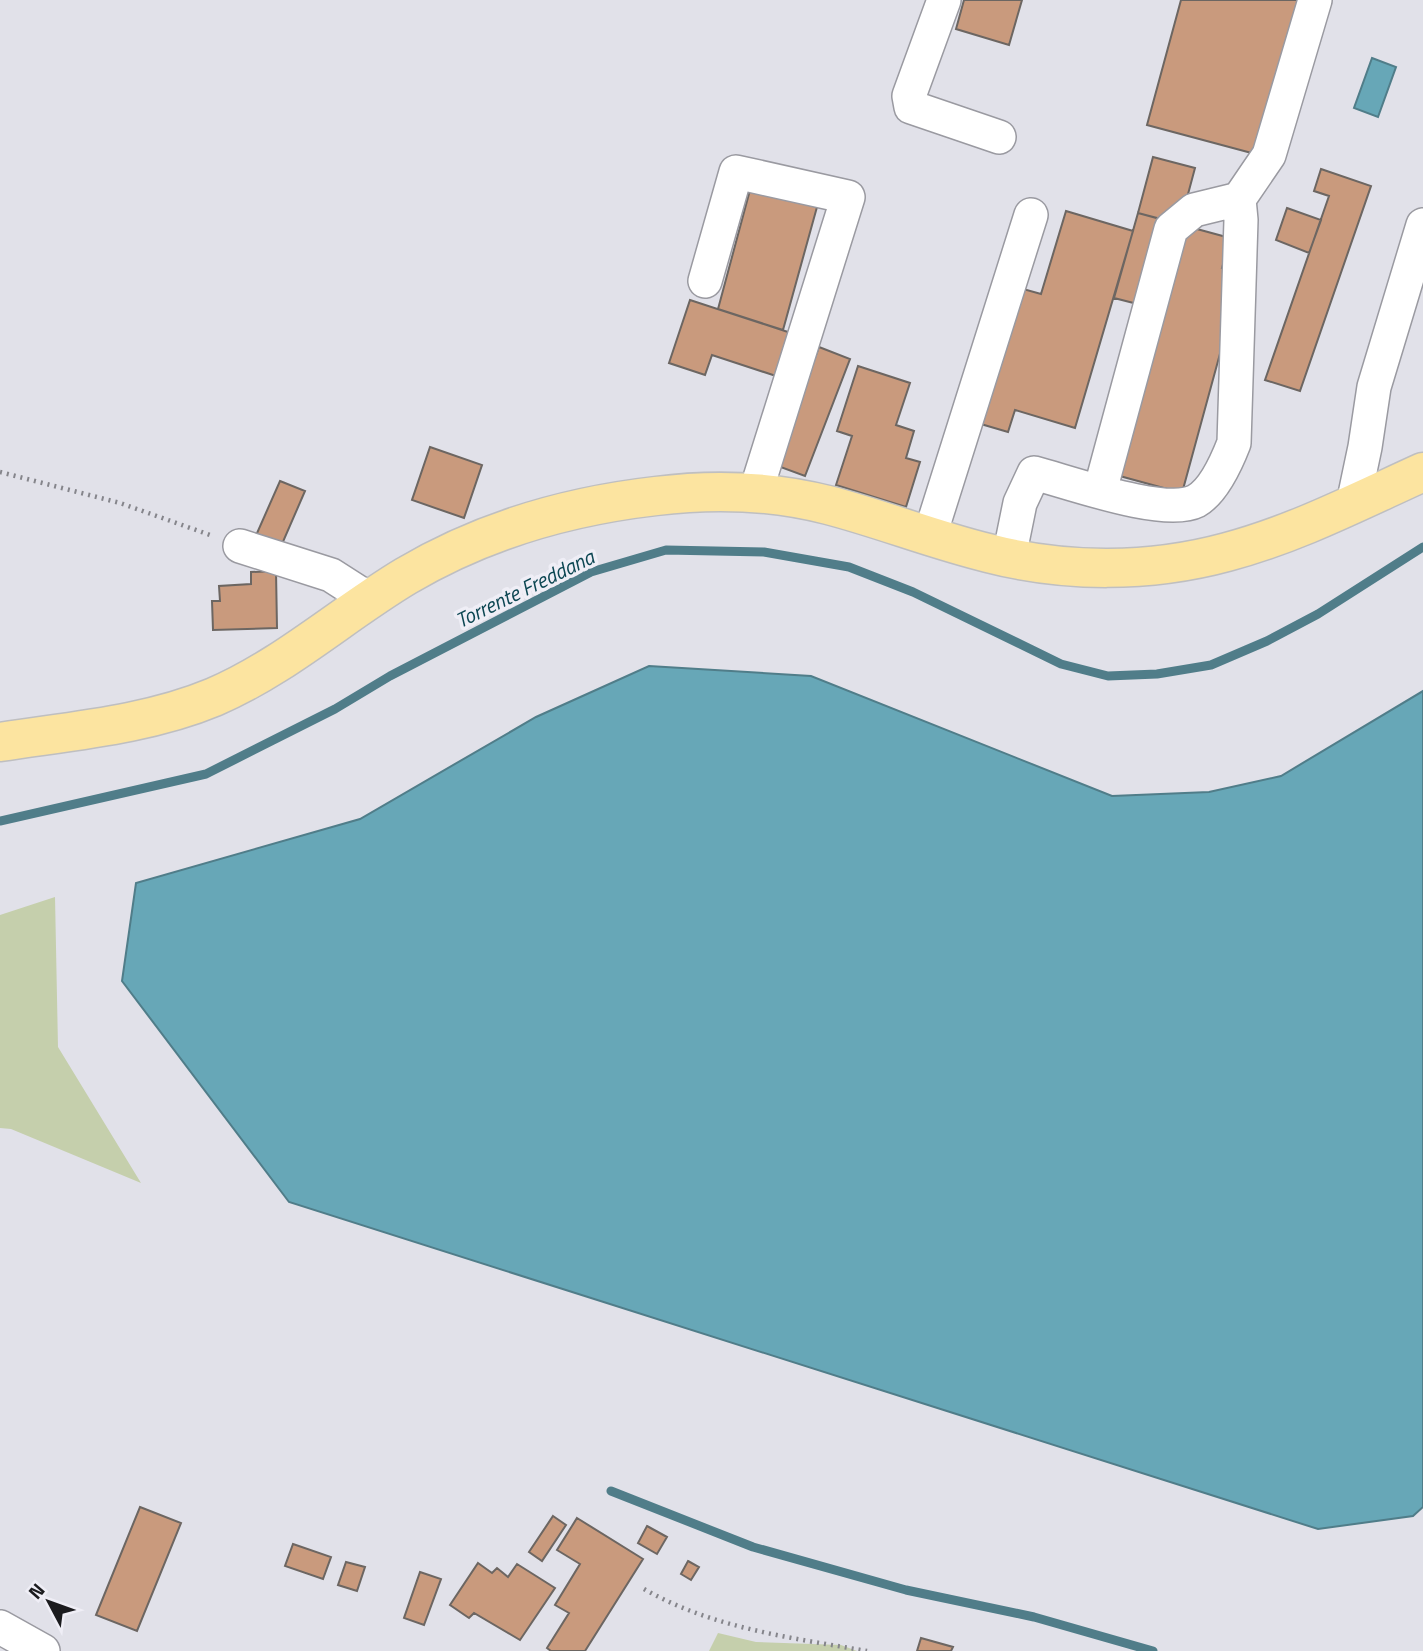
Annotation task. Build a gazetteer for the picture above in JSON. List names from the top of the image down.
{
  "water": ["Torrente Freddana"],
  "north": "top left"
}
